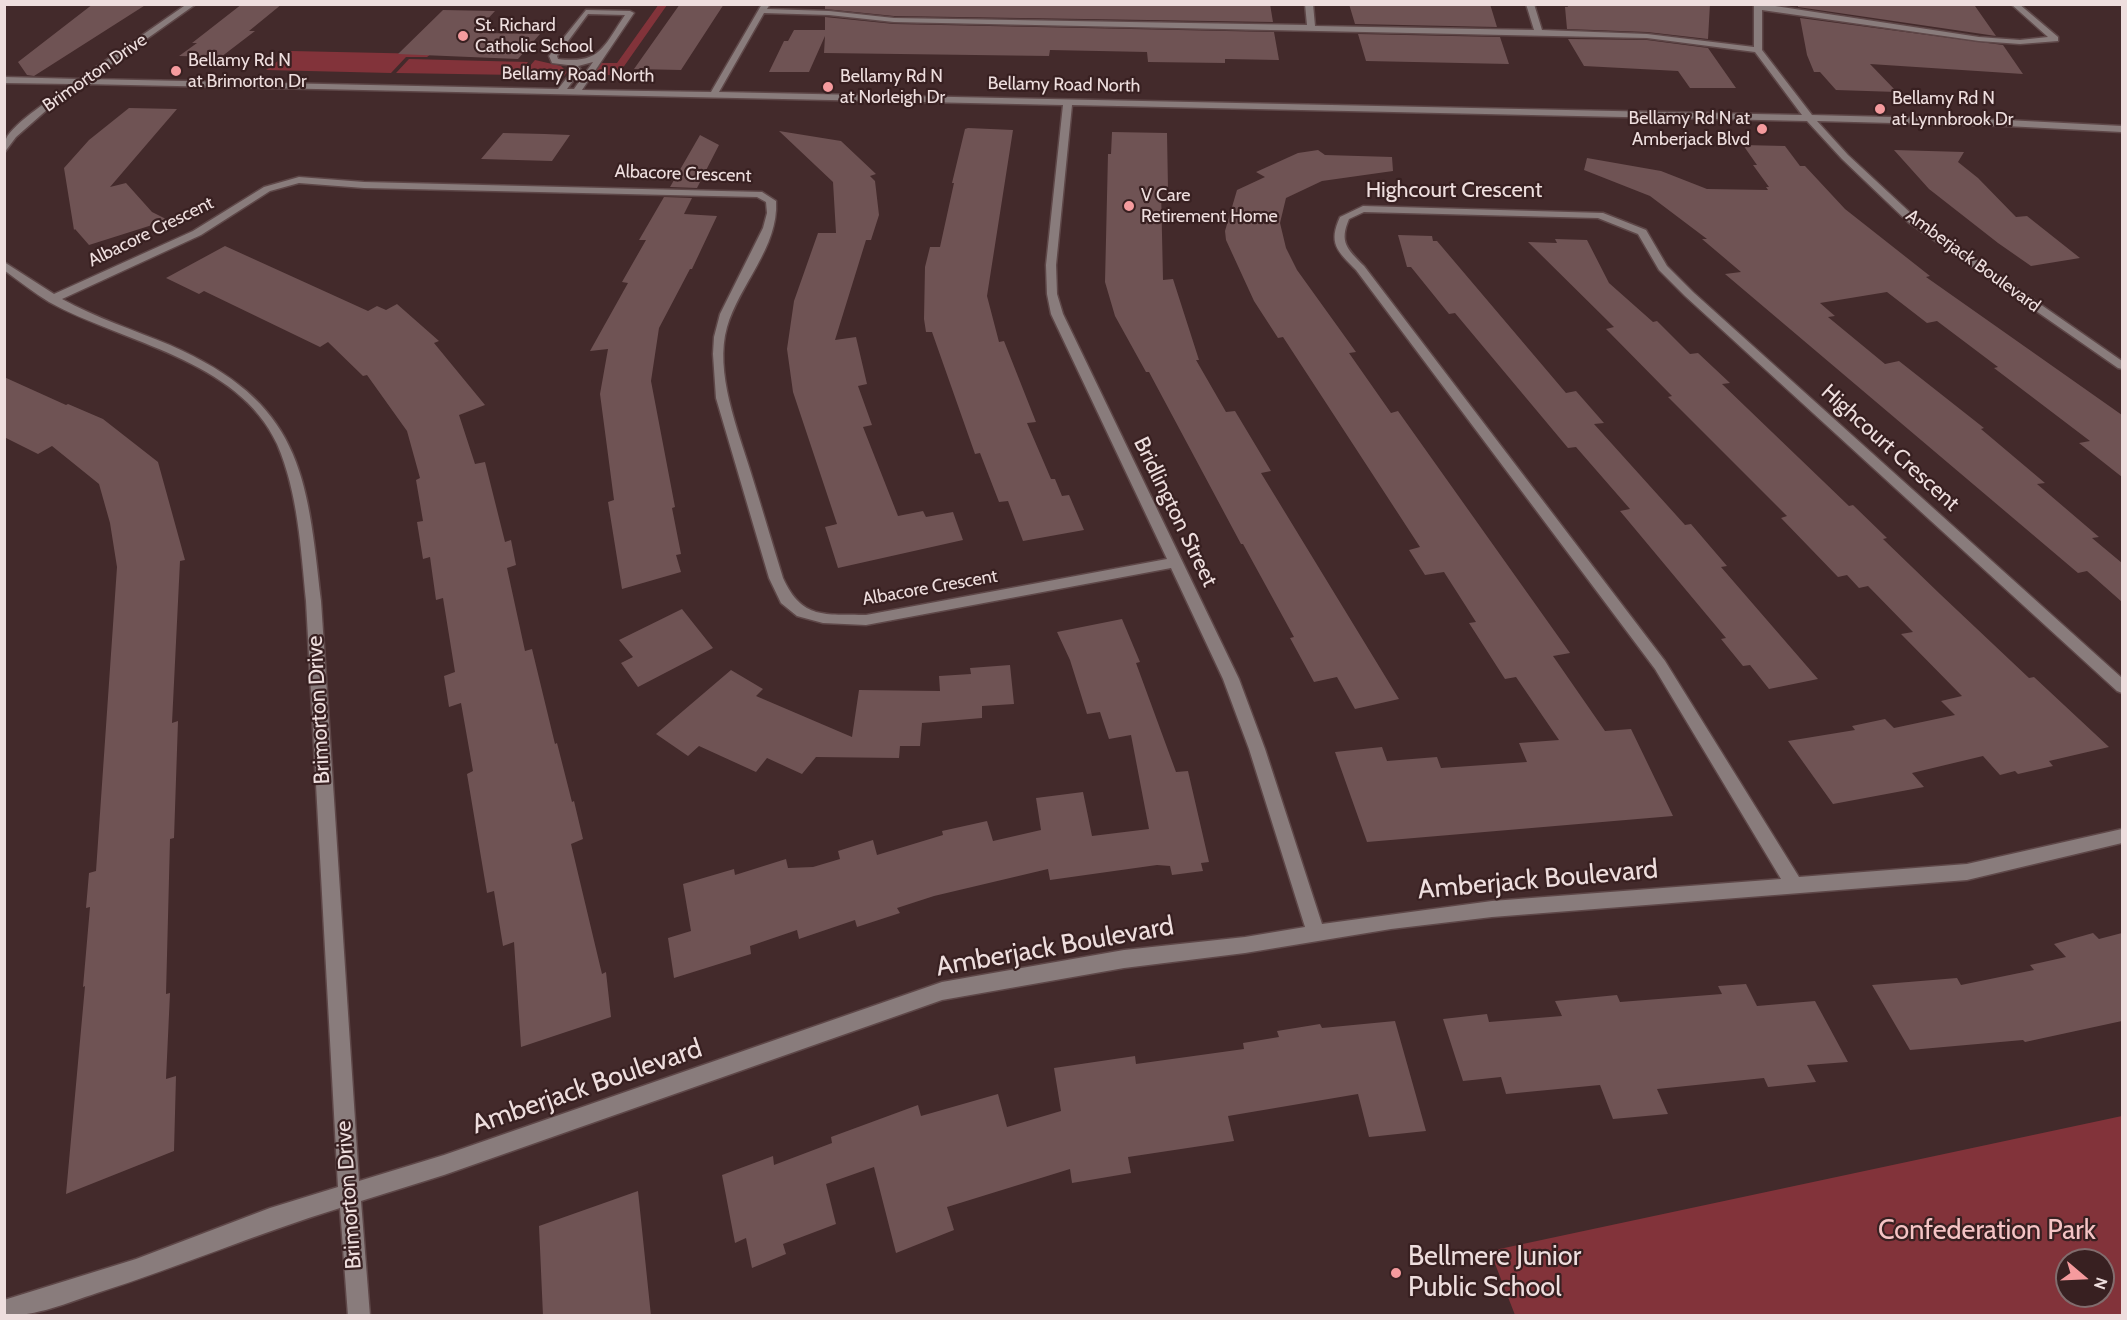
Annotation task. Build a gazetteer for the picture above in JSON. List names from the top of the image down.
{
  "streets": {
    "street": [
      "Brimorton Drive",
      "Bellamy Road North",
      "Albacore Crescent",
      "Highcourt Crescent",
      "Amberjack Boulevard",
      "Bridlington Street"
    ]
  },
  "crossings": [
    ["Brimorton Drive", "Bellamy Road North"],
    ["Brimorton Drive", "Albacore Crescent"],
    ["Brimorton Drive", "Amberjack Boulevard"],
    ["Bellamy Road North", "Amberjack Boulevard"],
    ["Bellamy Road North", "Bridlington Street"],
    ["Albacore Crescent", "Bridlington Street"],
    ["Highcourt Crescent", "Amberjack Boulevard"],
    ["Amberjack Boulevard", "Bridlington Street"]
  ],
  "parks": ["Confederation Park"],
  "places": [
    "St. Richard Catholic School",
    "Bellamy Rd N at Brimorton Dr",
    "Bellamy Rd N at Norleigh Dr",
    "Bellamy Rd N at Lynnbrook Dr",
    "Bellamy Rd N at Amberjack Blvd",
    "V Care Retirement Home",
    "Bellmere Junior Public School"
  ],
  "north": "right"
}
